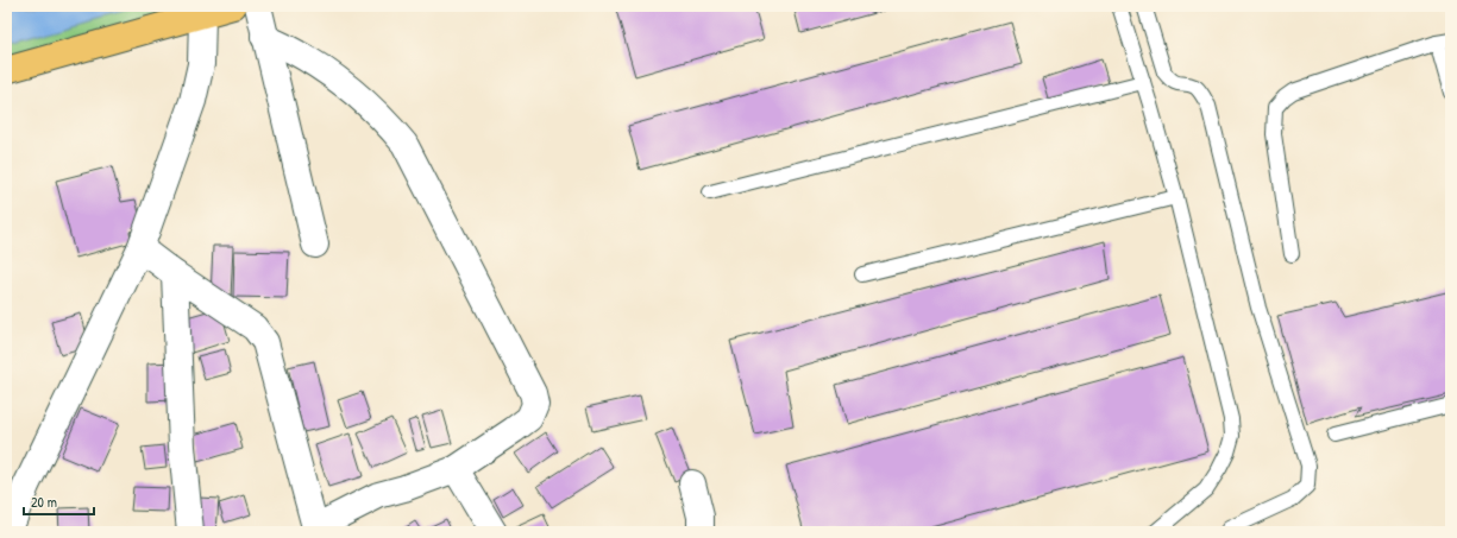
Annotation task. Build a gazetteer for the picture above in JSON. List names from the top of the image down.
{
  "scale_bar": "20 m"
}
